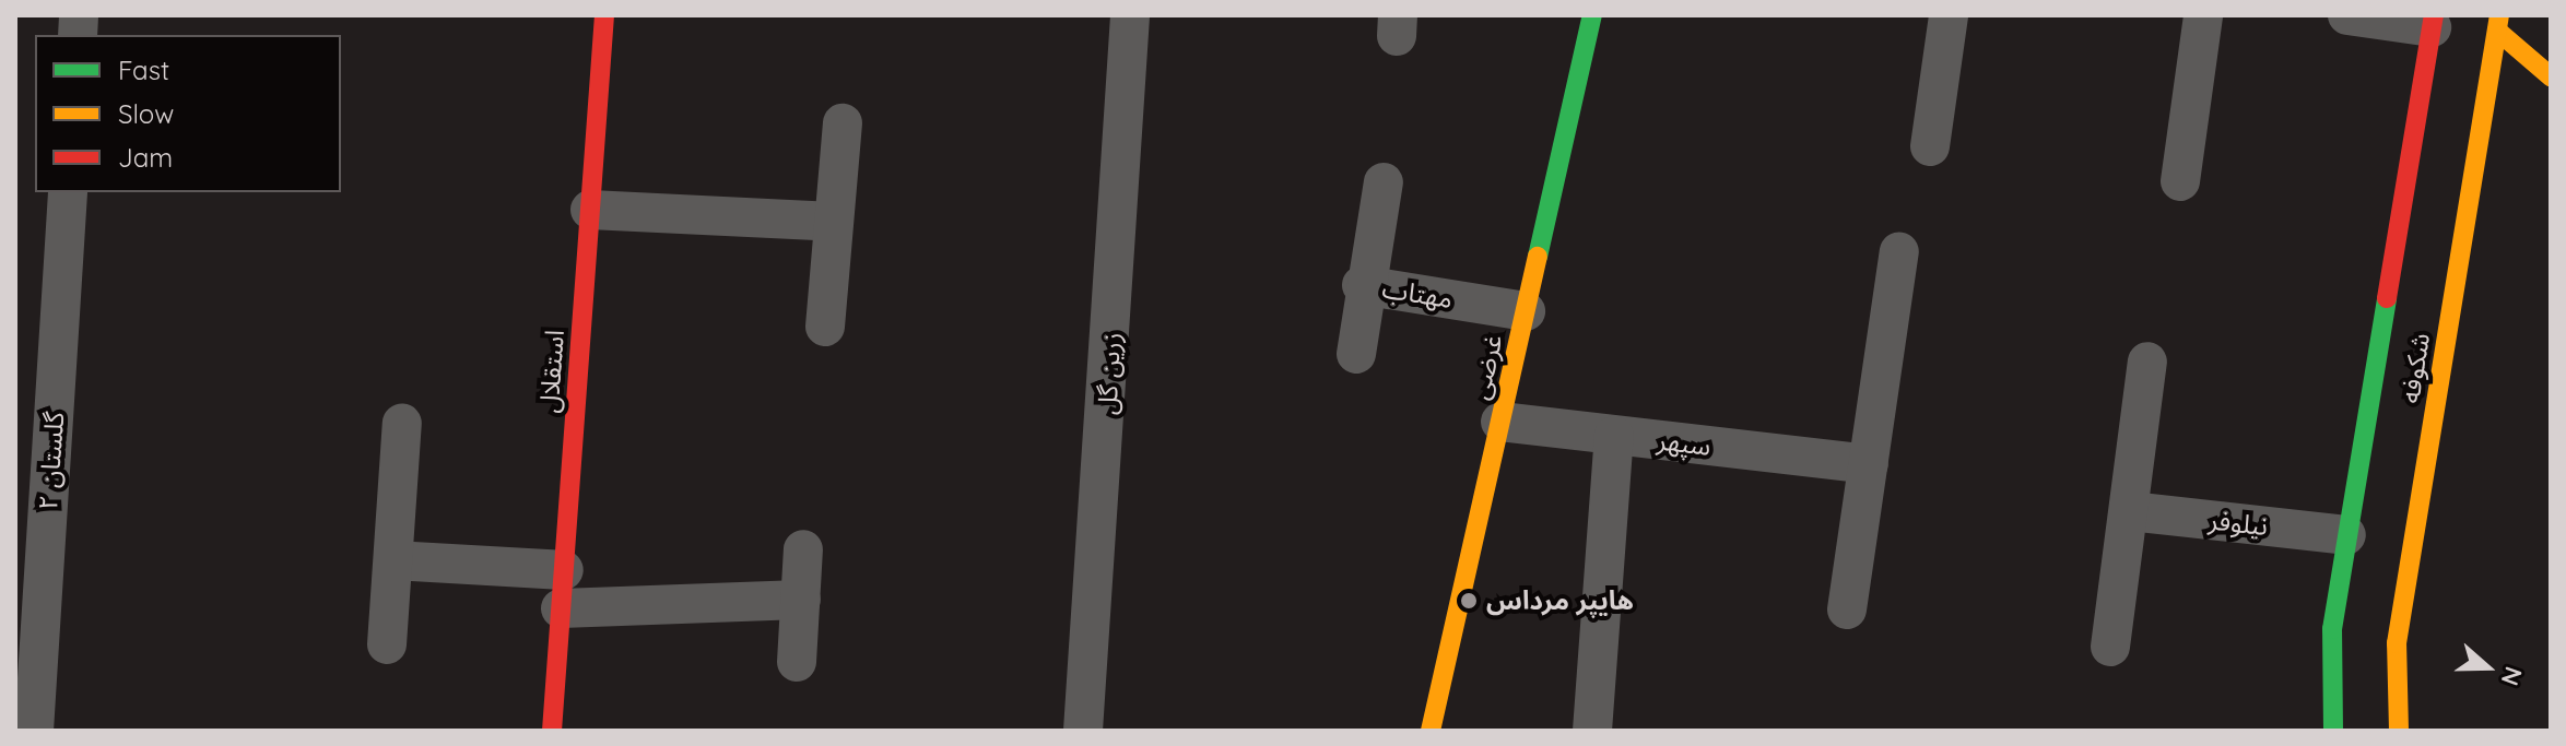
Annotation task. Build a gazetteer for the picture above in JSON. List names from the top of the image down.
{
  "streets": {
    "street": [
      "مهتاب",
      "غرضی",
      "شکوفه",
      "استقلال",
      "زرین گل",
      "سپهر",
      "گلستان ۲",
      "نیلوفر"
    ]
  },
  "crossings": [
    ["مهتاب", "غرضی"],
    ["غرضی", "سپهر"],
    ["شکوفه", "نیلوفر"]
  ],
  "places": ["هایپر مرداس"],
  "legend": ["Fast", "Slow", "Jam"],
  "north": "right"
}
